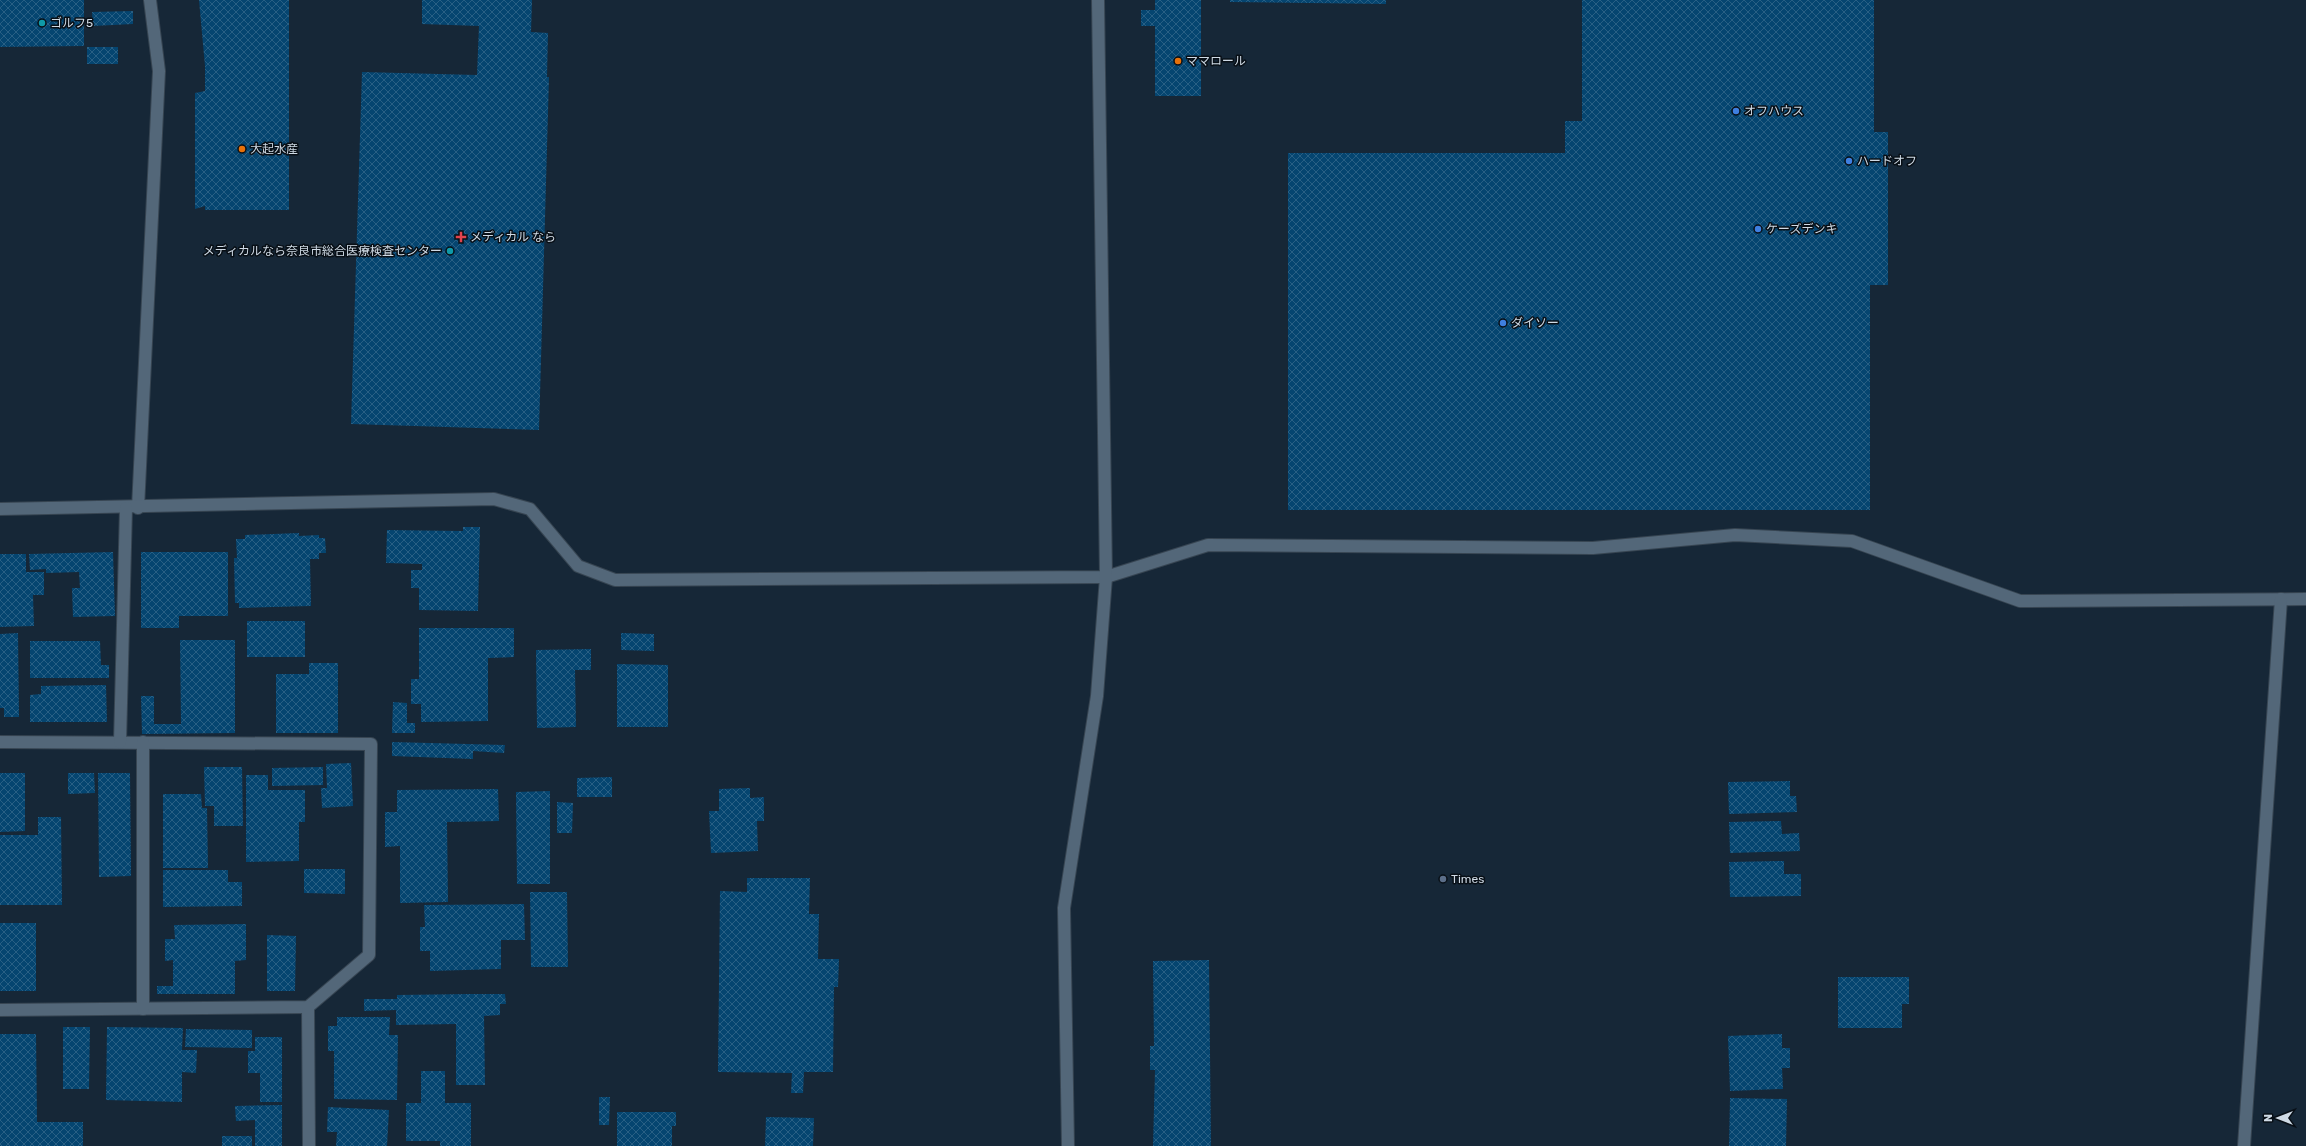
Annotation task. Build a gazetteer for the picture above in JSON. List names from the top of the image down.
{
  "places": {
    "other": [
      "ゴルフ5",
      "ママロール",
      "オフハウス",
      "大起水産",
      "ハードオフ",
      "ケーズデンキ",
      "メディカルなら奈良市総合医療検査センター",
      "ダイソー",
      "Times"
    ],
    "health": ["メディカル なら"]
  },
  "north": "left"
}
